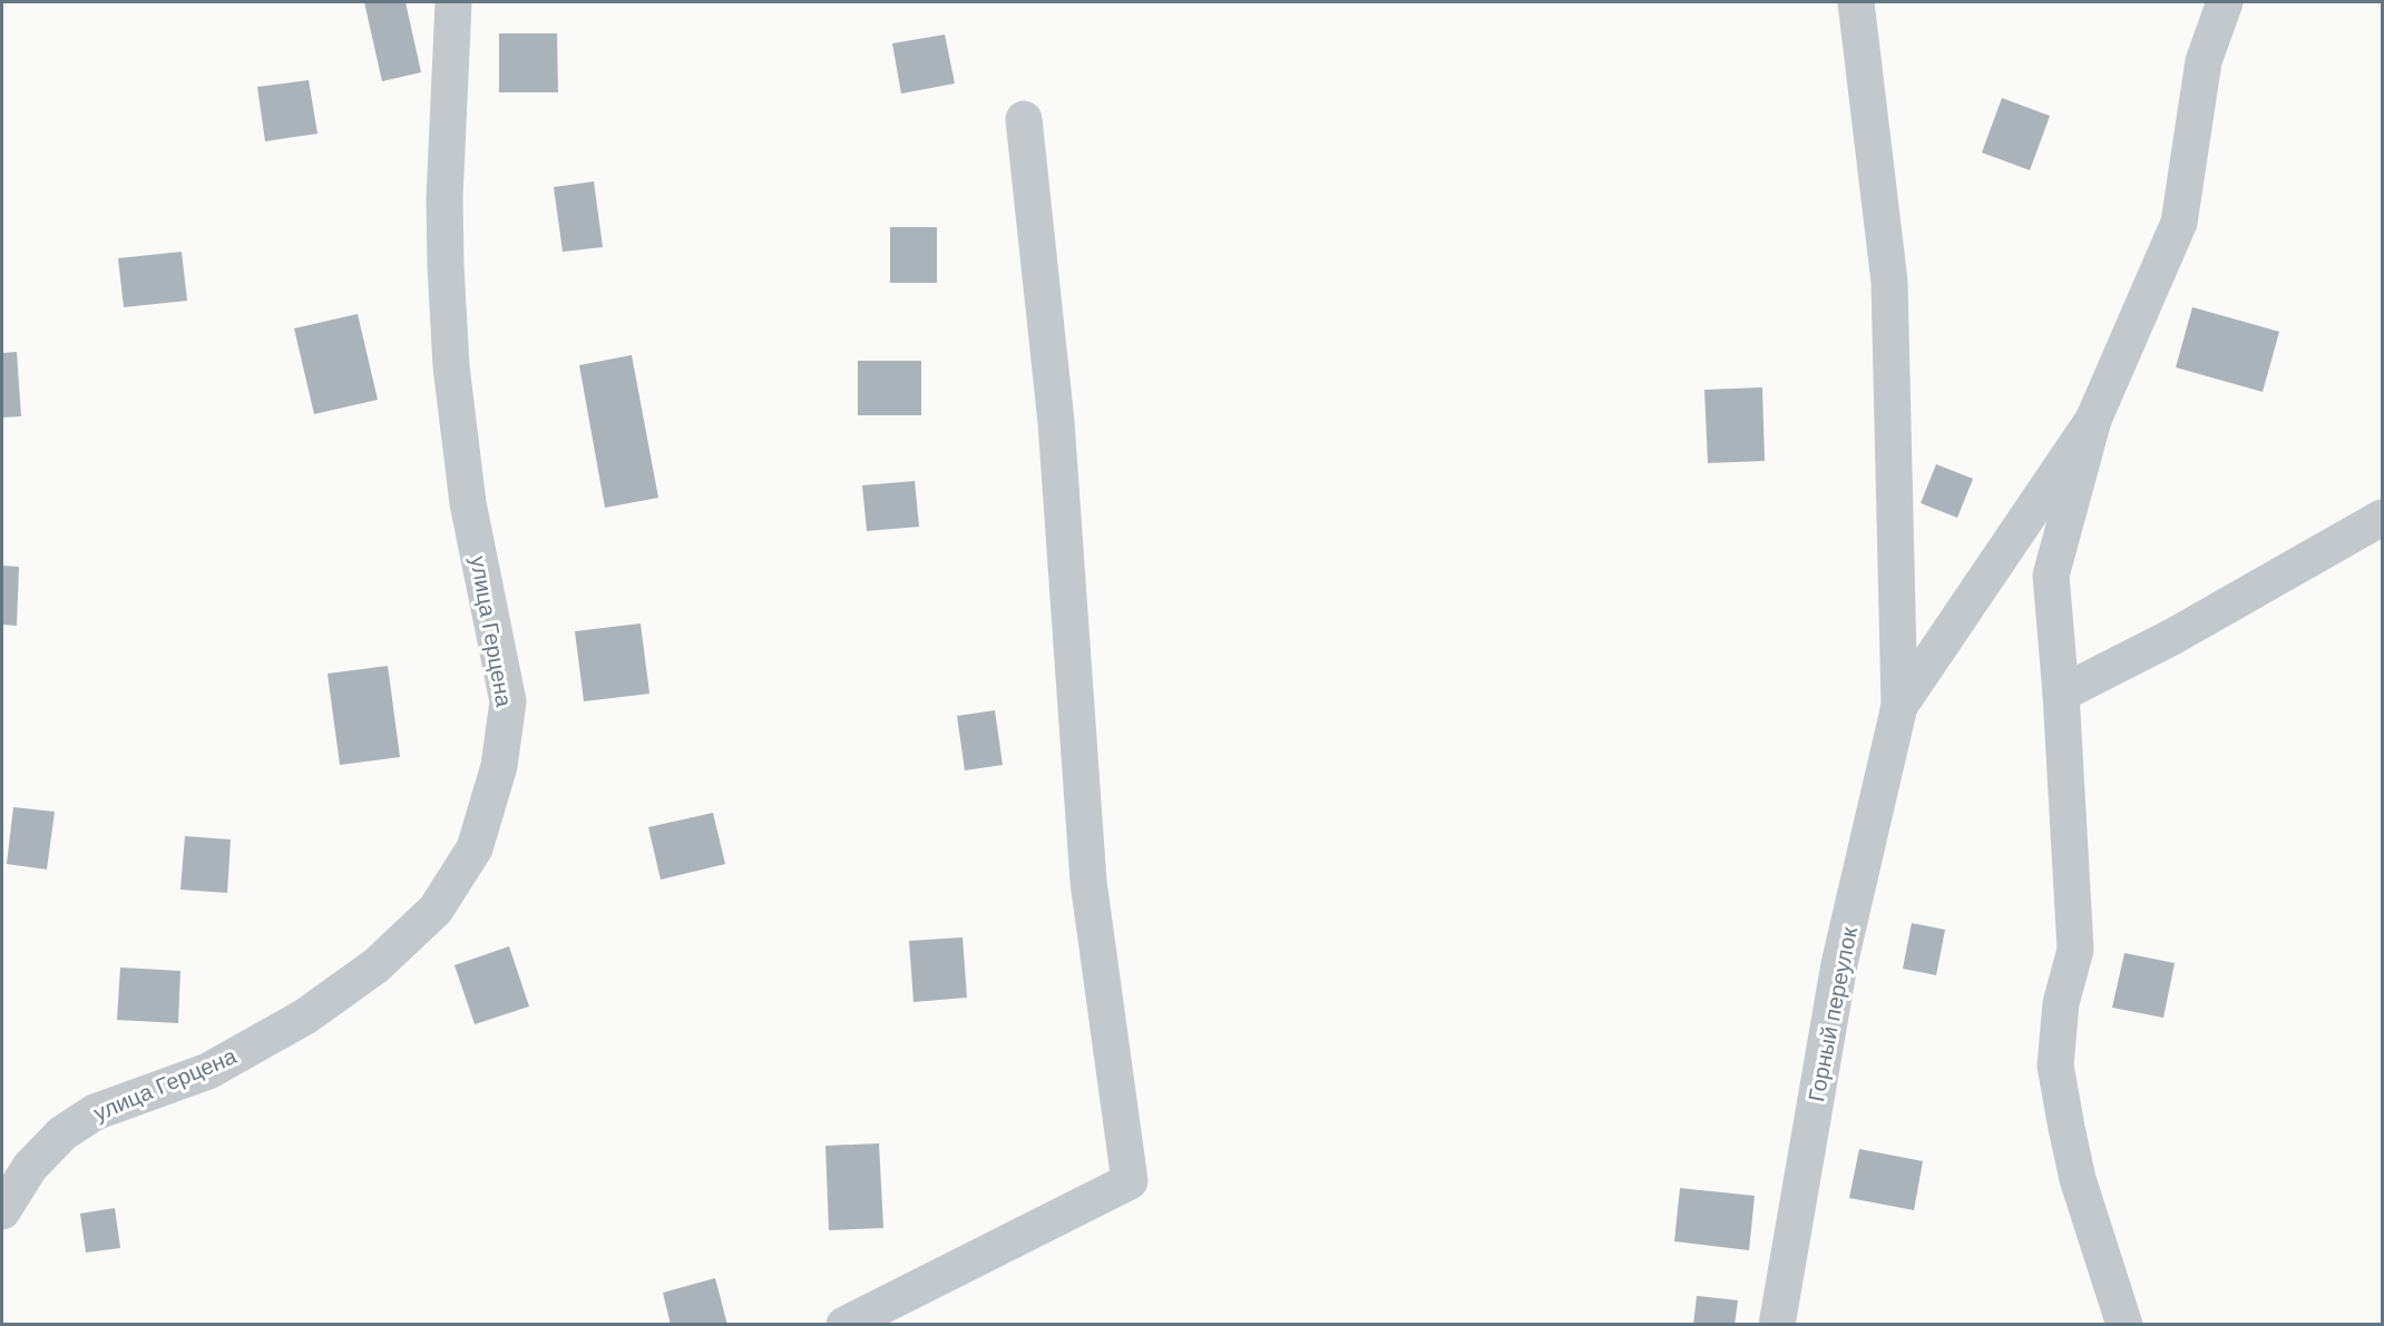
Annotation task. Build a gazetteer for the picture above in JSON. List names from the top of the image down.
{
  "streets": {
    "street": ["улица Герцена", "Горный переулок"]
  }
}
